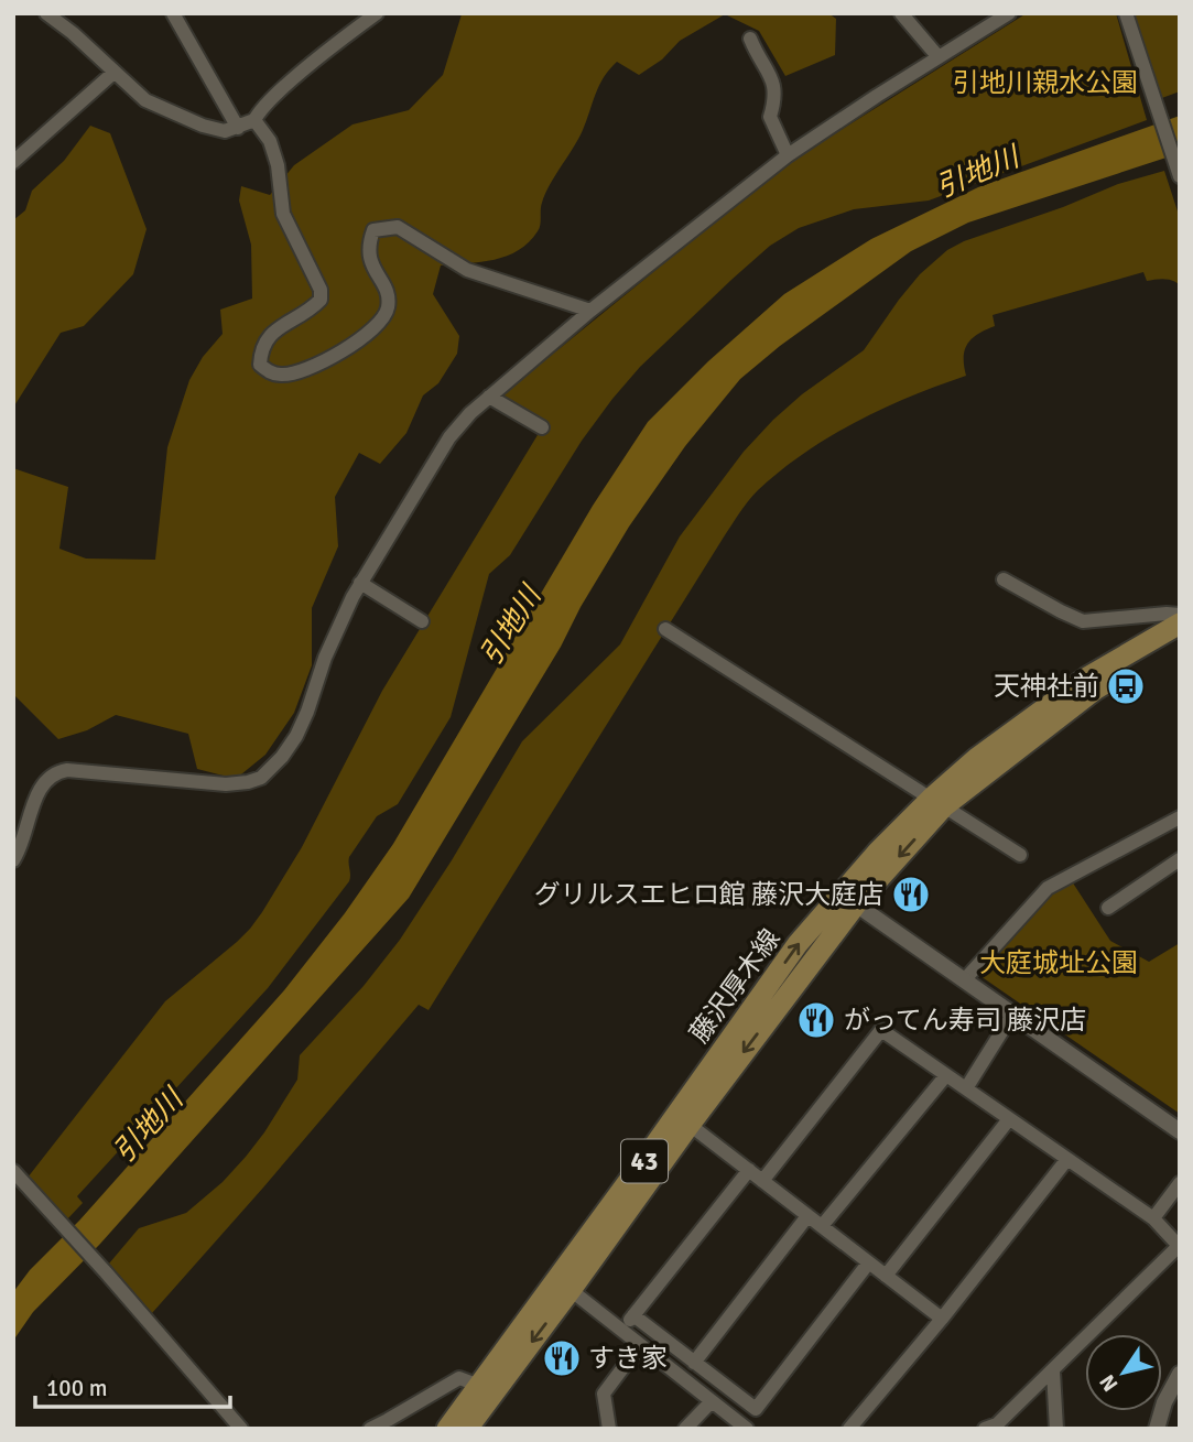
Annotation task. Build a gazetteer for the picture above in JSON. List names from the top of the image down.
{
  "streets": {
    "main road": ["藤沢厚木線", "43"]
  },
  "water": ["引地川"],
  "parks": ["引地川親水公園", "大庭城址公園"],
  "places": {
    "bus stop": ["天神社前"],
    "restaurant": ["グリルスエヒロ館 藤沢大庭店", "がってん寿司 藤沢店", "すき家"]
  },
  "scale_bar": "100 m",
  "north": "bottom left"
}
